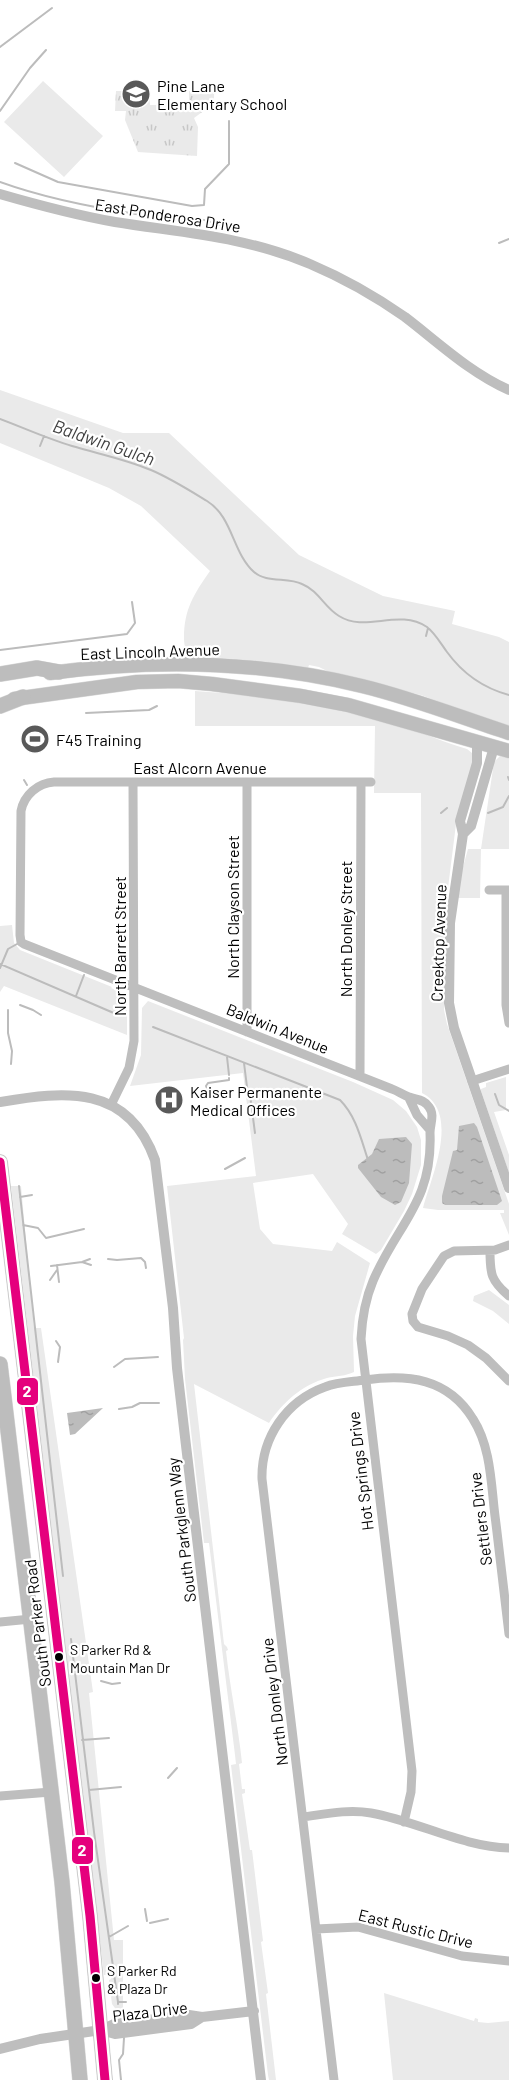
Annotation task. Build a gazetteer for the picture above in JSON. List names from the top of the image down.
{
  "streets": {
    "highway": ["South Parker Road"],
    "main road": ["East Lincoln Avenue"],
    "street": [
      "East Ponderosa Drive",
      "East Alcorn Avenue",
      "North Clayson Street",
      "North Donley Street",
      "Creektop Avenue",
      "North Barrett Street",
      "Baldwin Avenue",
      "Hot Springs Drive",
      "Settlers Drive",
      "South Parkglenn Way",
      "North Donley Drive",
      "East Rustic Drive",
      "Plaza Drive"
    ]
  },
  "crossings": [
    ["East Lincoln Avenue", "Creektop Avenue"],
    ["East Alcorn Avenue", "North Clayson Street"],
    ["East Alcorn Avenue", "North Donley Street"],
    ["East Alcorn Avenue", "North Barrett Street"],
    ["East Alcorn Avenue", "Baldwin Avenue"],
    ["North Clayson Street", "Baldwin Avenue"],
    ["North Donley Street", "Baldwin Avenue"],
    ["North Barrett Street", "Baldwin Avenue"],
    ["North Barrett Street", "South Parkglenn Way"],
    ["Baldwin Avenue", "Hot Springs Drive"],
    ["Hot Springs Drive", "Settlers Drive"],
    ["Hot Springs Drive", "North Donley Drive"],
    ["Settlers Drive", "North Donley Drive"],
    ["South Parkglenn Way", "Plaza Drive"],
    ["South Parker Road", "Plaza Drive"],
    ["North Donley Drive", "East Rustic Drive"]
  ],
  "water": ["Baldwin Gulch"],
  "places": {
    "school or university": ["Pine Lane Elementary School"],
    "sports": ["F45 Training"],
    "hospital": ["Kaiser Permanente Medical Offices"],
    "other": ["S Parker Rd & Mountain Man Dr", "S Parker Rd & Plaza Dr"]
  },
  "lines": ["transit line 2"]
}
